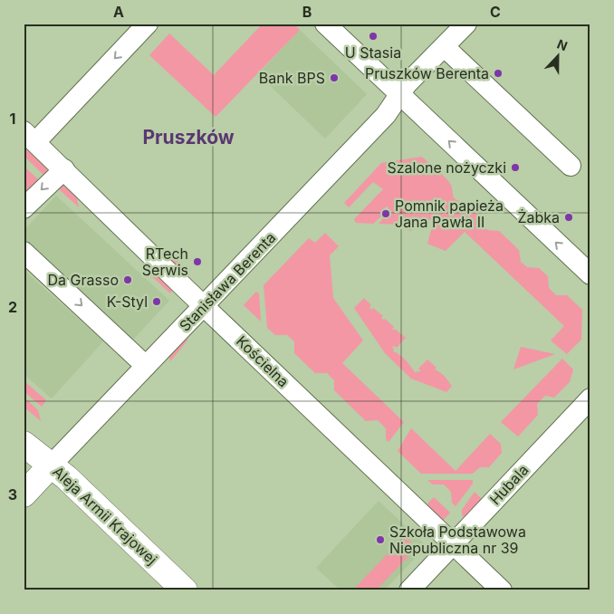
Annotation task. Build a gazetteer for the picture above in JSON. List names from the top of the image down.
{
  "streets": {
    "street": [
      "Stanisława Berenta",
      "Kościelna",
      "Hubala",
      "Aleja Armii Krajowej"
    ]
  },
  "crossings": [
    ["Stanisława Berenta", "Kościelna"],
    ["Stanisława Berenta", "Aleja Armii Krajowej"],
    ["Kościelna", "Hubala"]
  ],
  "districts": ["Pruszków"],
  "places": [
    "U Stasia",
    "Pruszków Berenta",
    "Bank BPS",
    "Szalone nożyczki",
    "Pomnik papieża Jana Pawła II",
    "Żabka",
    "RTech Serwis",
    "Da Grasso",
    "K-Styl",
    "Szkoła Podstawowa Niepubliczna nr 39"
  ],
  "north": "top",
  "grid": {
    "columns": ["A", "B", "C"],
    "rows": ["1", "2", "3"]
  }
}
